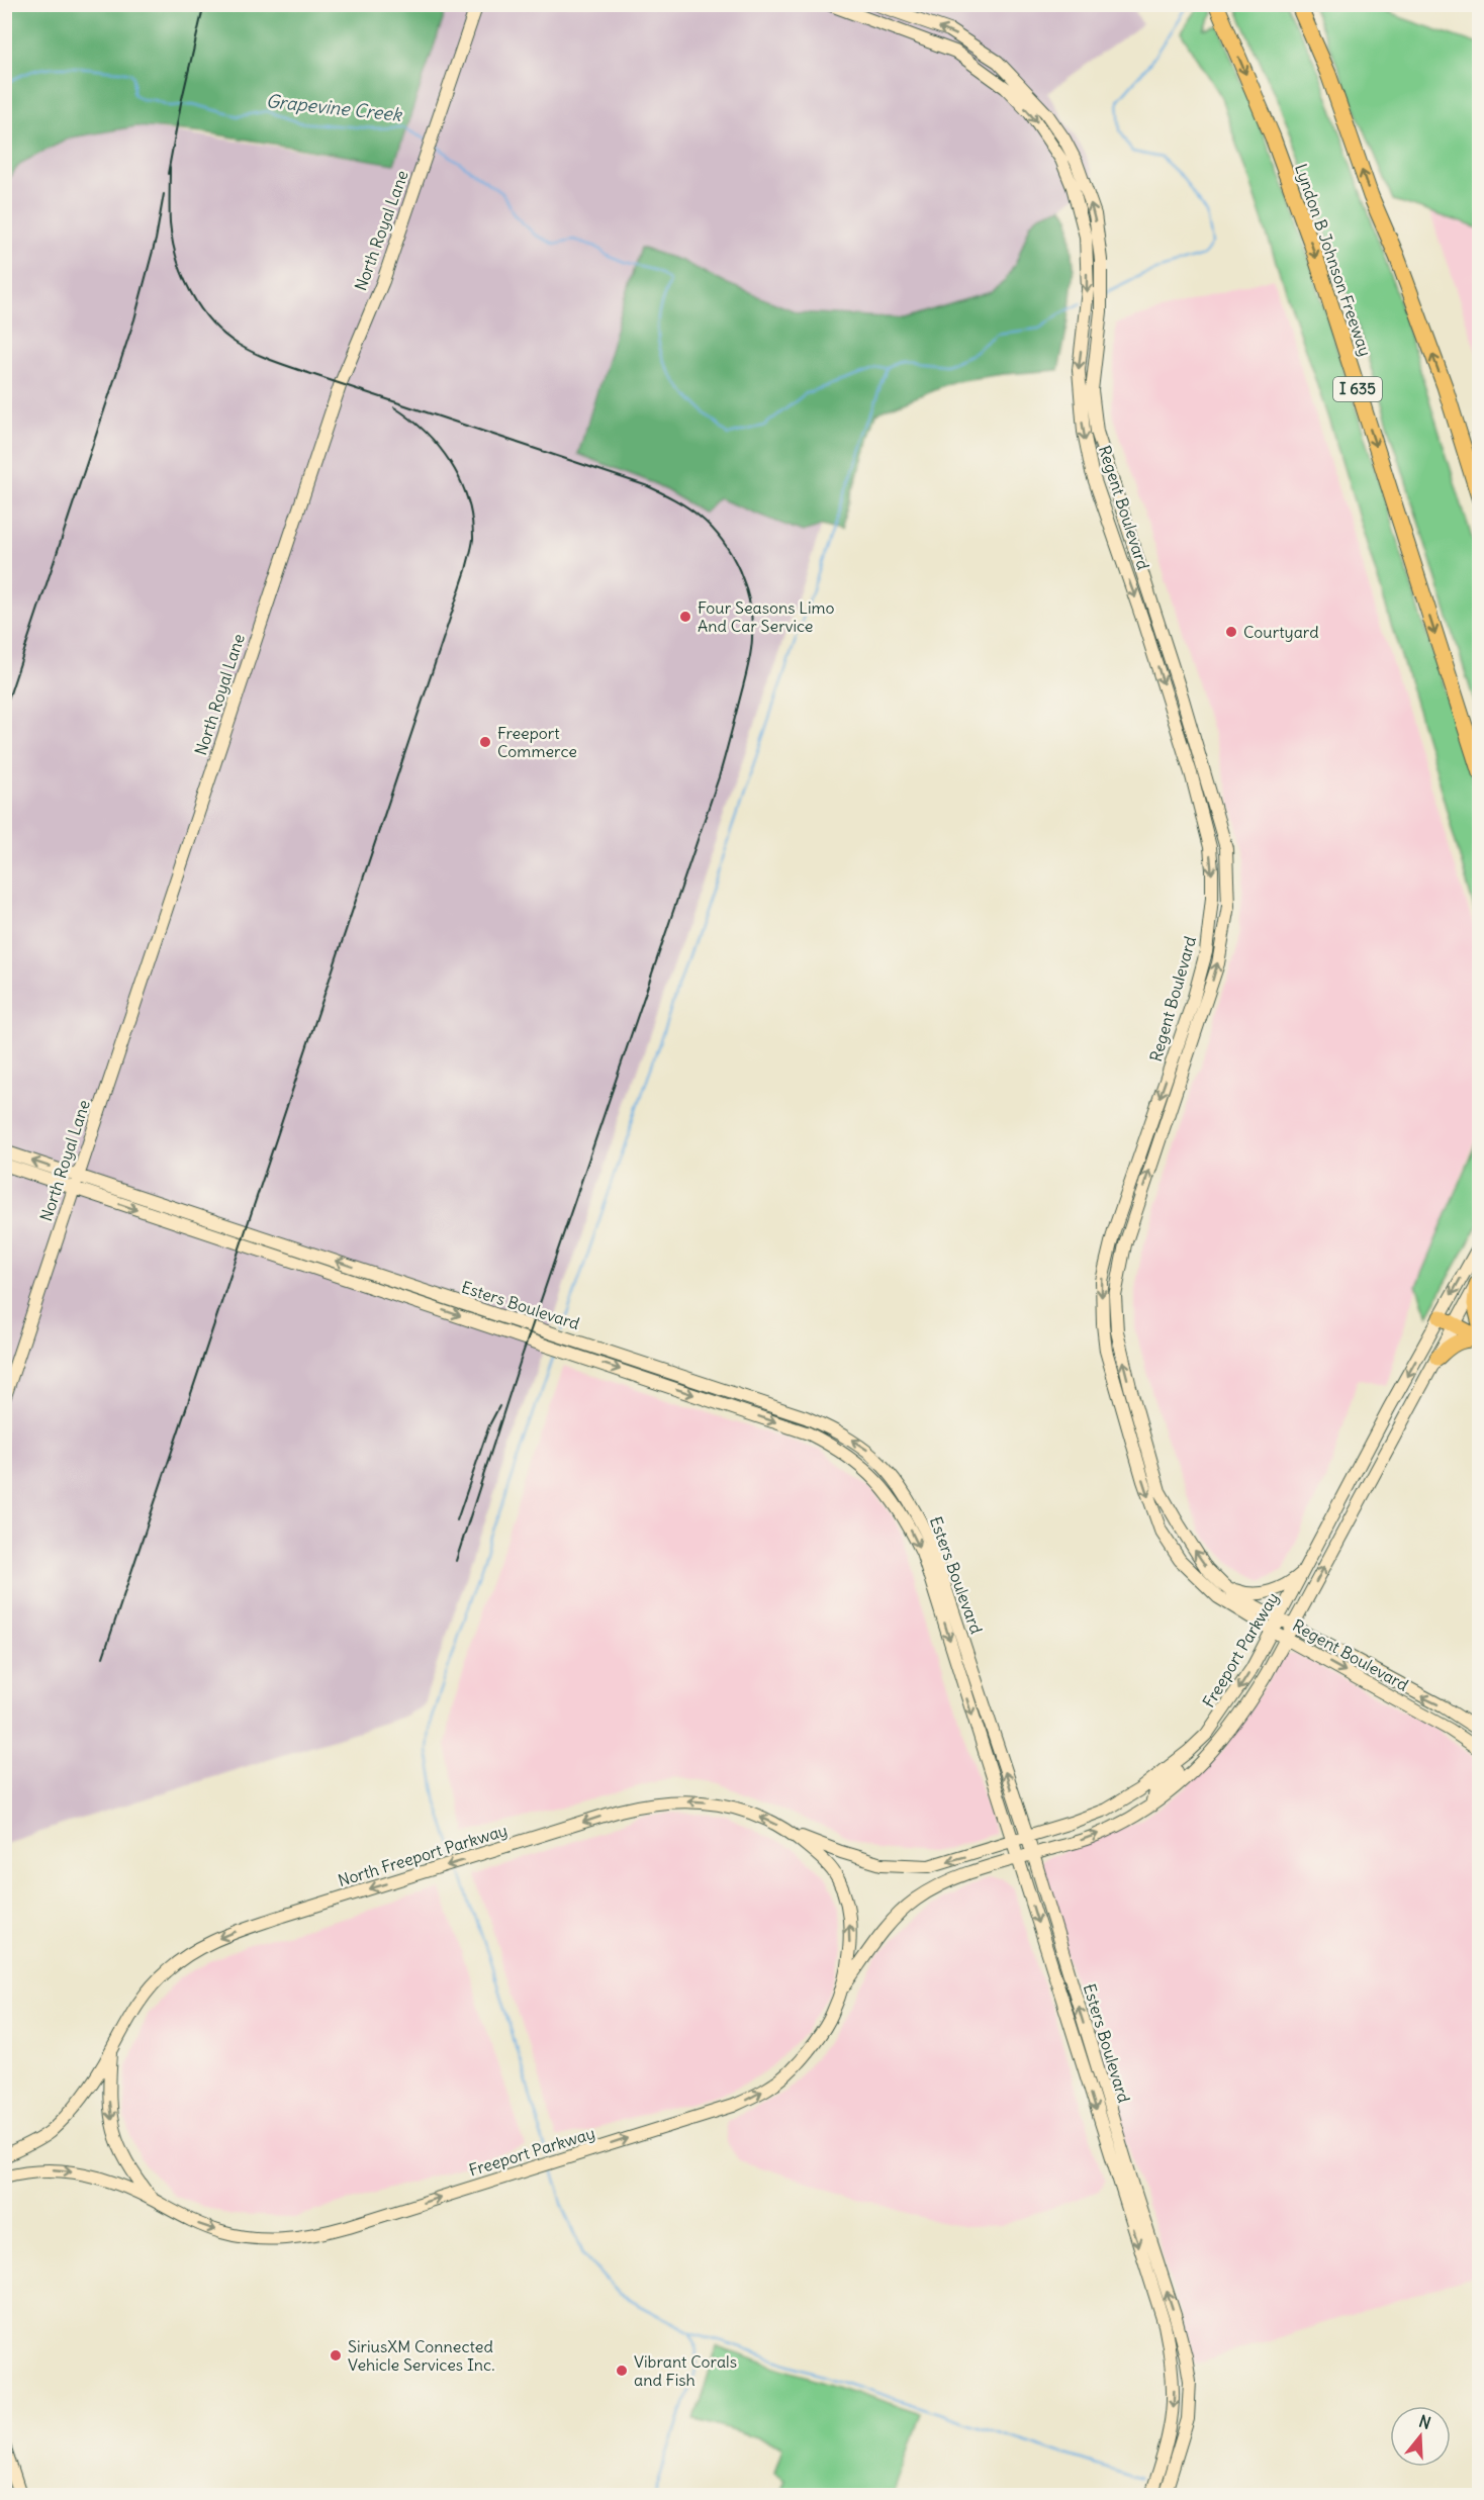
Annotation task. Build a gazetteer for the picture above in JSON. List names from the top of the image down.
{
  "streets": {
    "highway": ["Lyndon B Johnson Freeway", "I 635"],
    "main road": [
      "North Royal Lane",
      "Regent Boulevard",
      "Esters Boulevard",
      "Freeport Parkway",
      "North Freeport Parkway"
    ]
  },
  "crossings": [
    ["North Royal Lane", "Esters Boulevard"],
    ["Regent Boulevard", "Freeport Parkway"],
    ["Esters Boulevard", "Freeport Parkway"],
    ["Freeport Parkway", "North Freeport Parkway"]
  ],
  "one_way": ["North Freeport Parkway"],
  "water": ["Grapevine Creek"],
  "places": [
    "Four Seasons Limo And Car Service",
    "Courtyard",
    "Freeport Commerce",
    "SiriusXM Connected Vehicle Services Inc.",
    "Vibrant Corals and Fish"
  ],
  "north": "top"
}
